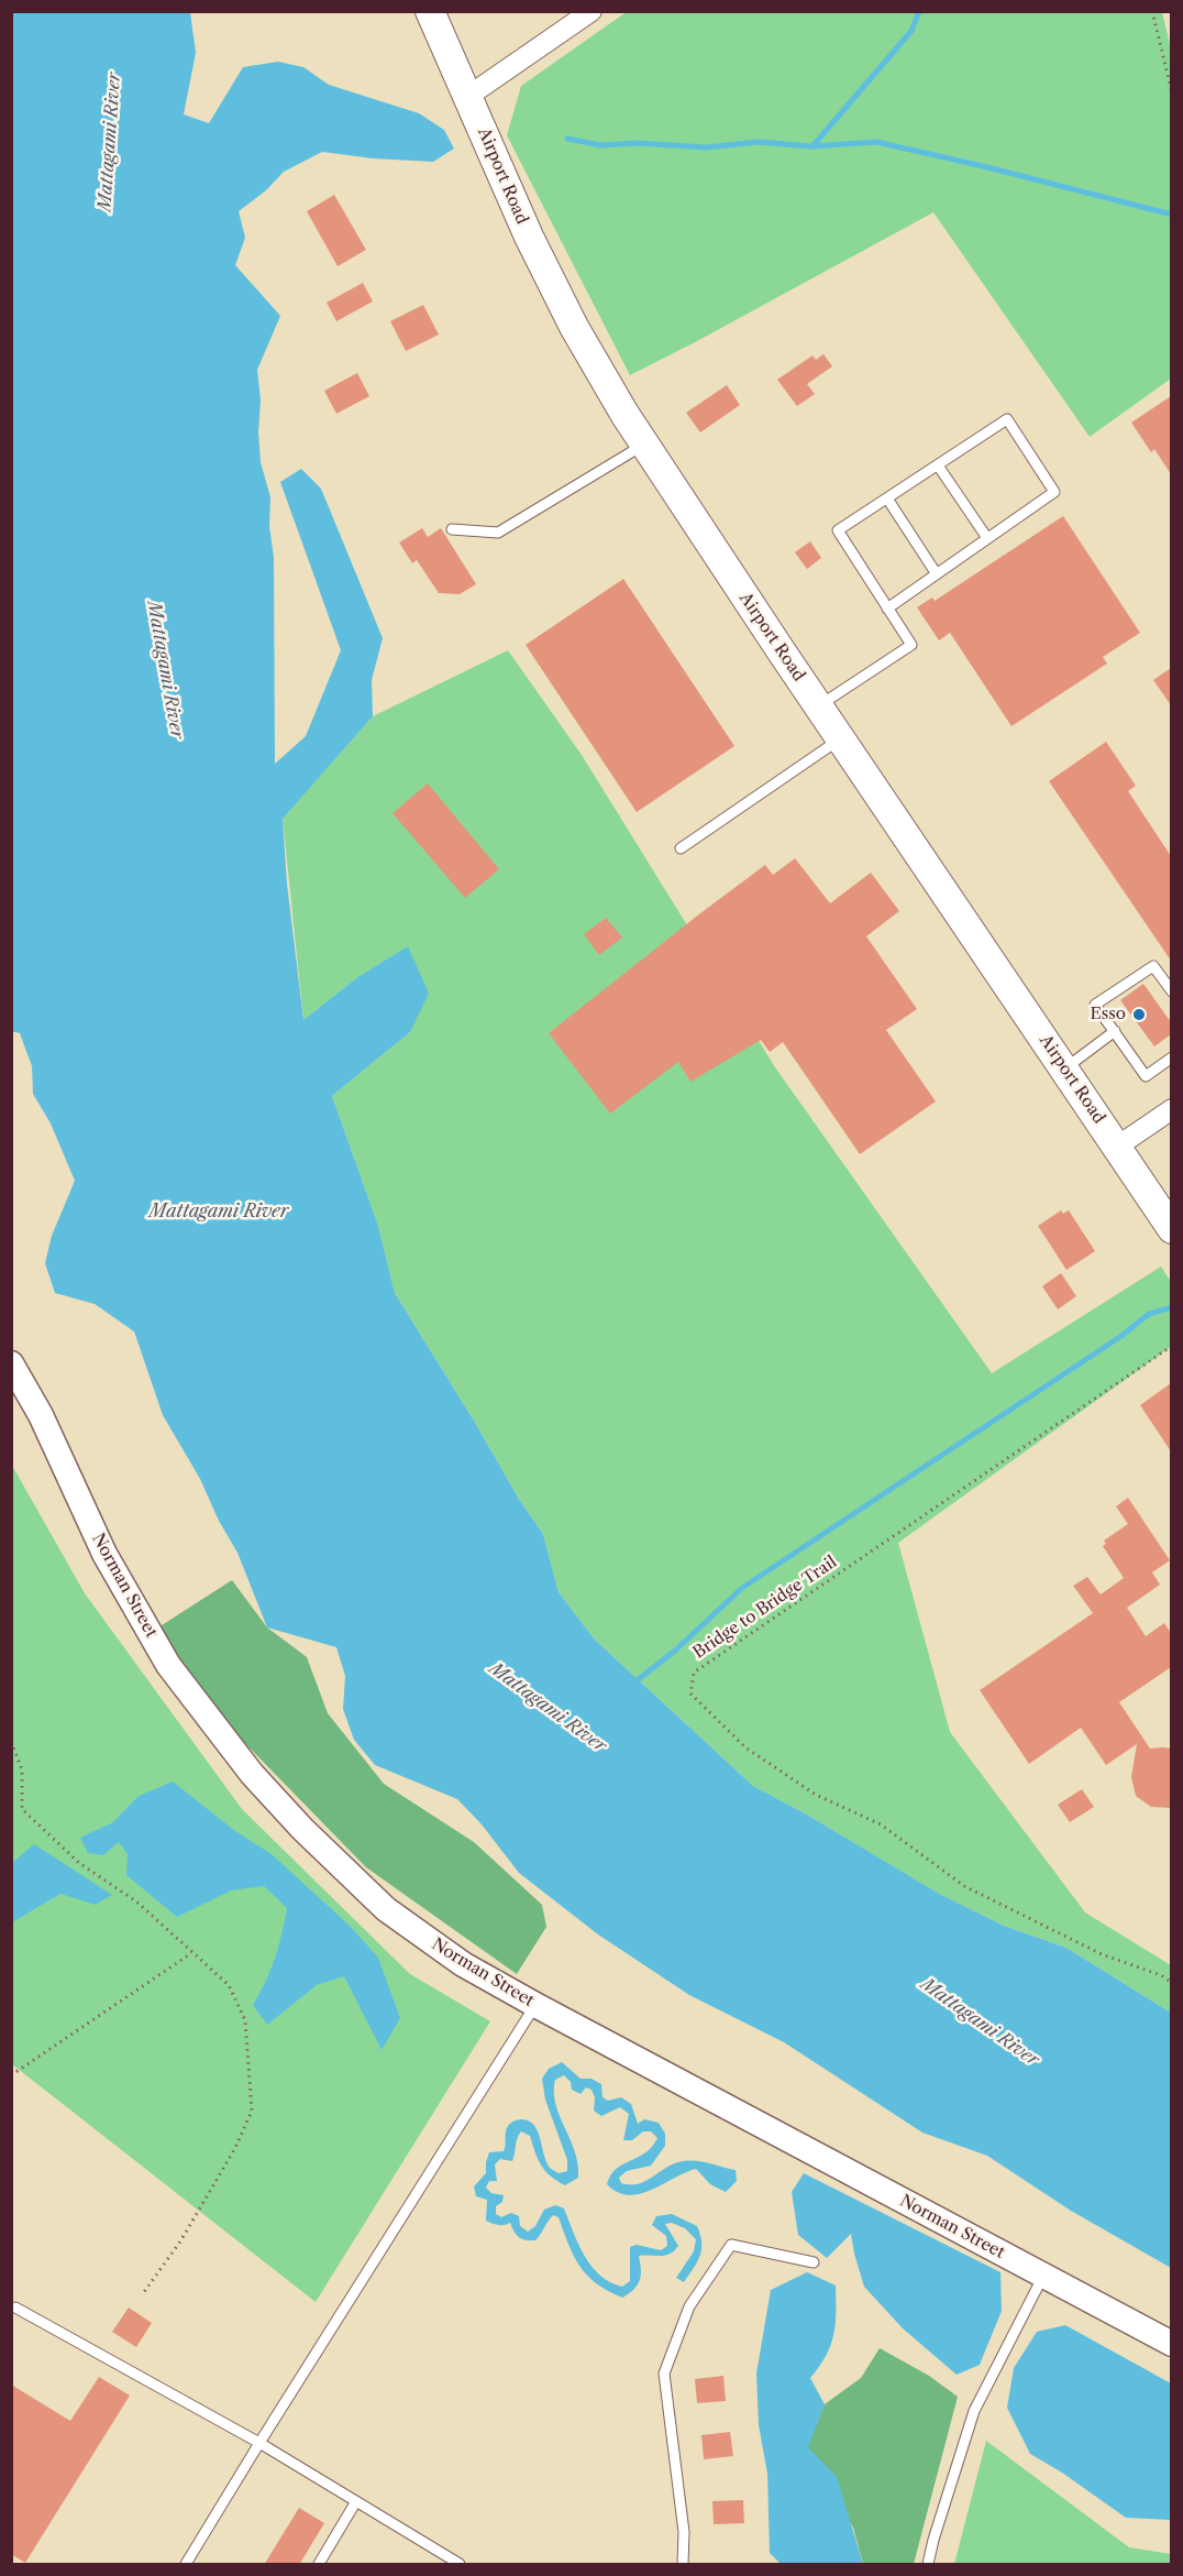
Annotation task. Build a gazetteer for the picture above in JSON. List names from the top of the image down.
{
  "streets": {
    "main road": ["Airport Road"],
    "street": ["Norman Street"],
    "path": ["Bridge to Bridge Trail"]
  },
  "water": ["Mattagami River"],
  "places": ["Esso"]
}
